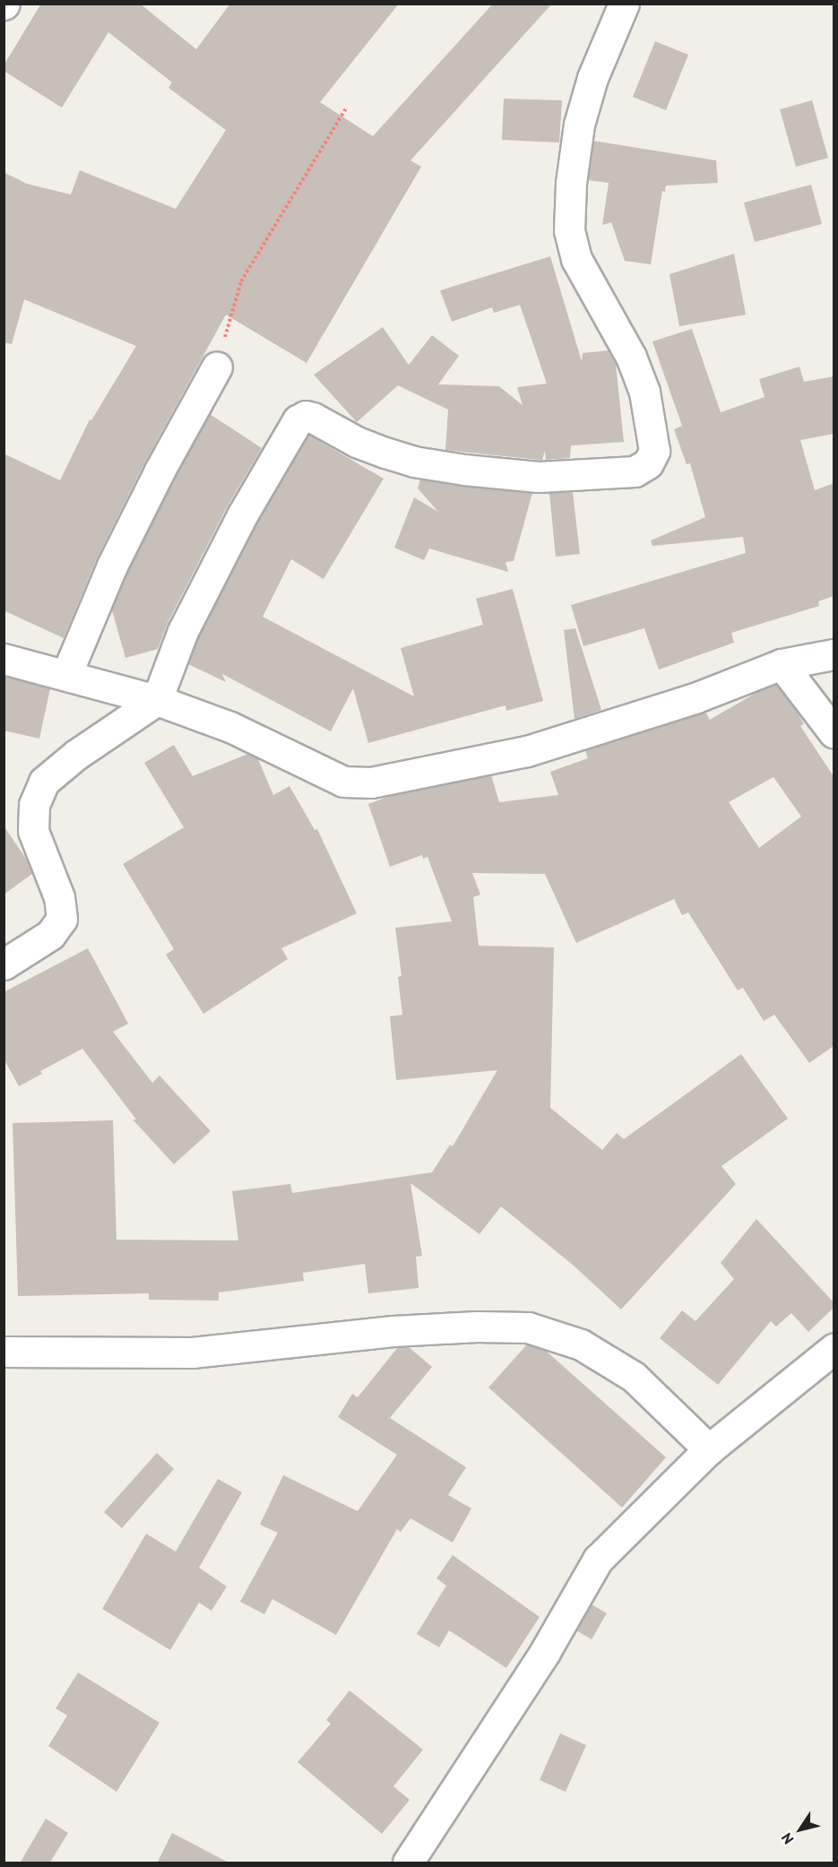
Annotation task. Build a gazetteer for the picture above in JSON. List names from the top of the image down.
{
  "north": "bottom left"
}
